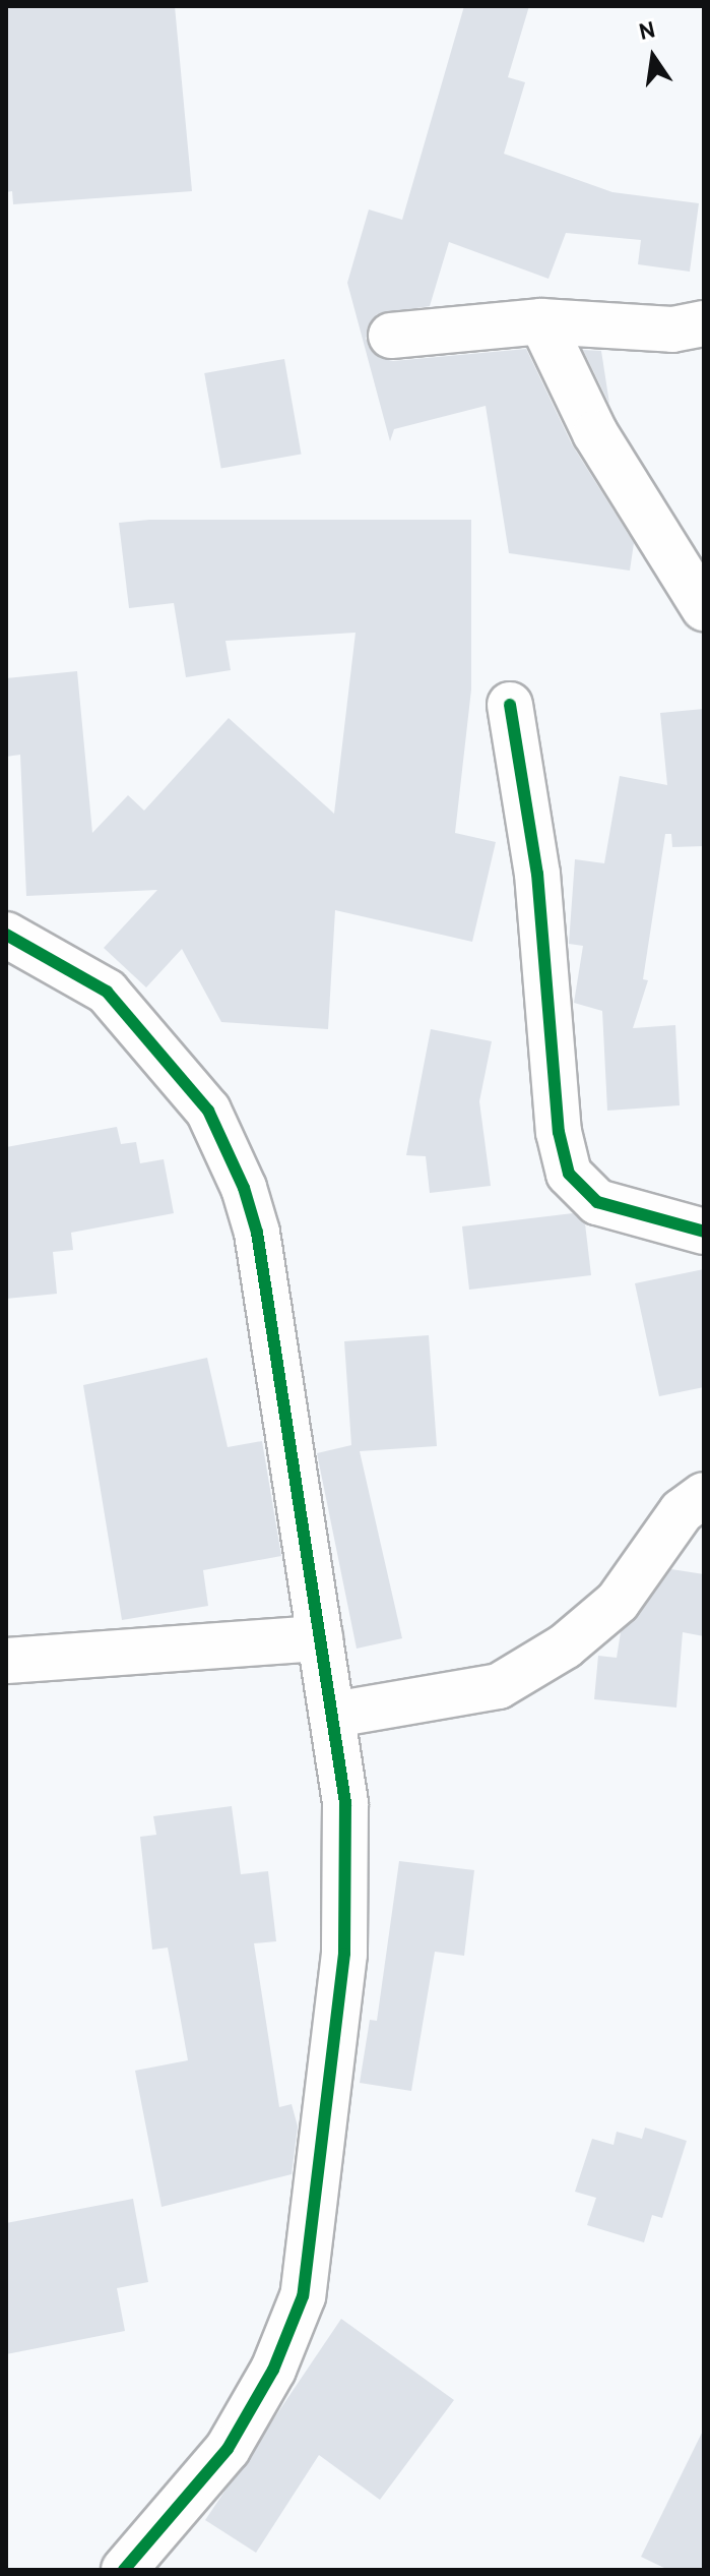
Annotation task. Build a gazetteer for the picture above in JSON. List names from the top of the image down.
{
  "north": "top"
}
